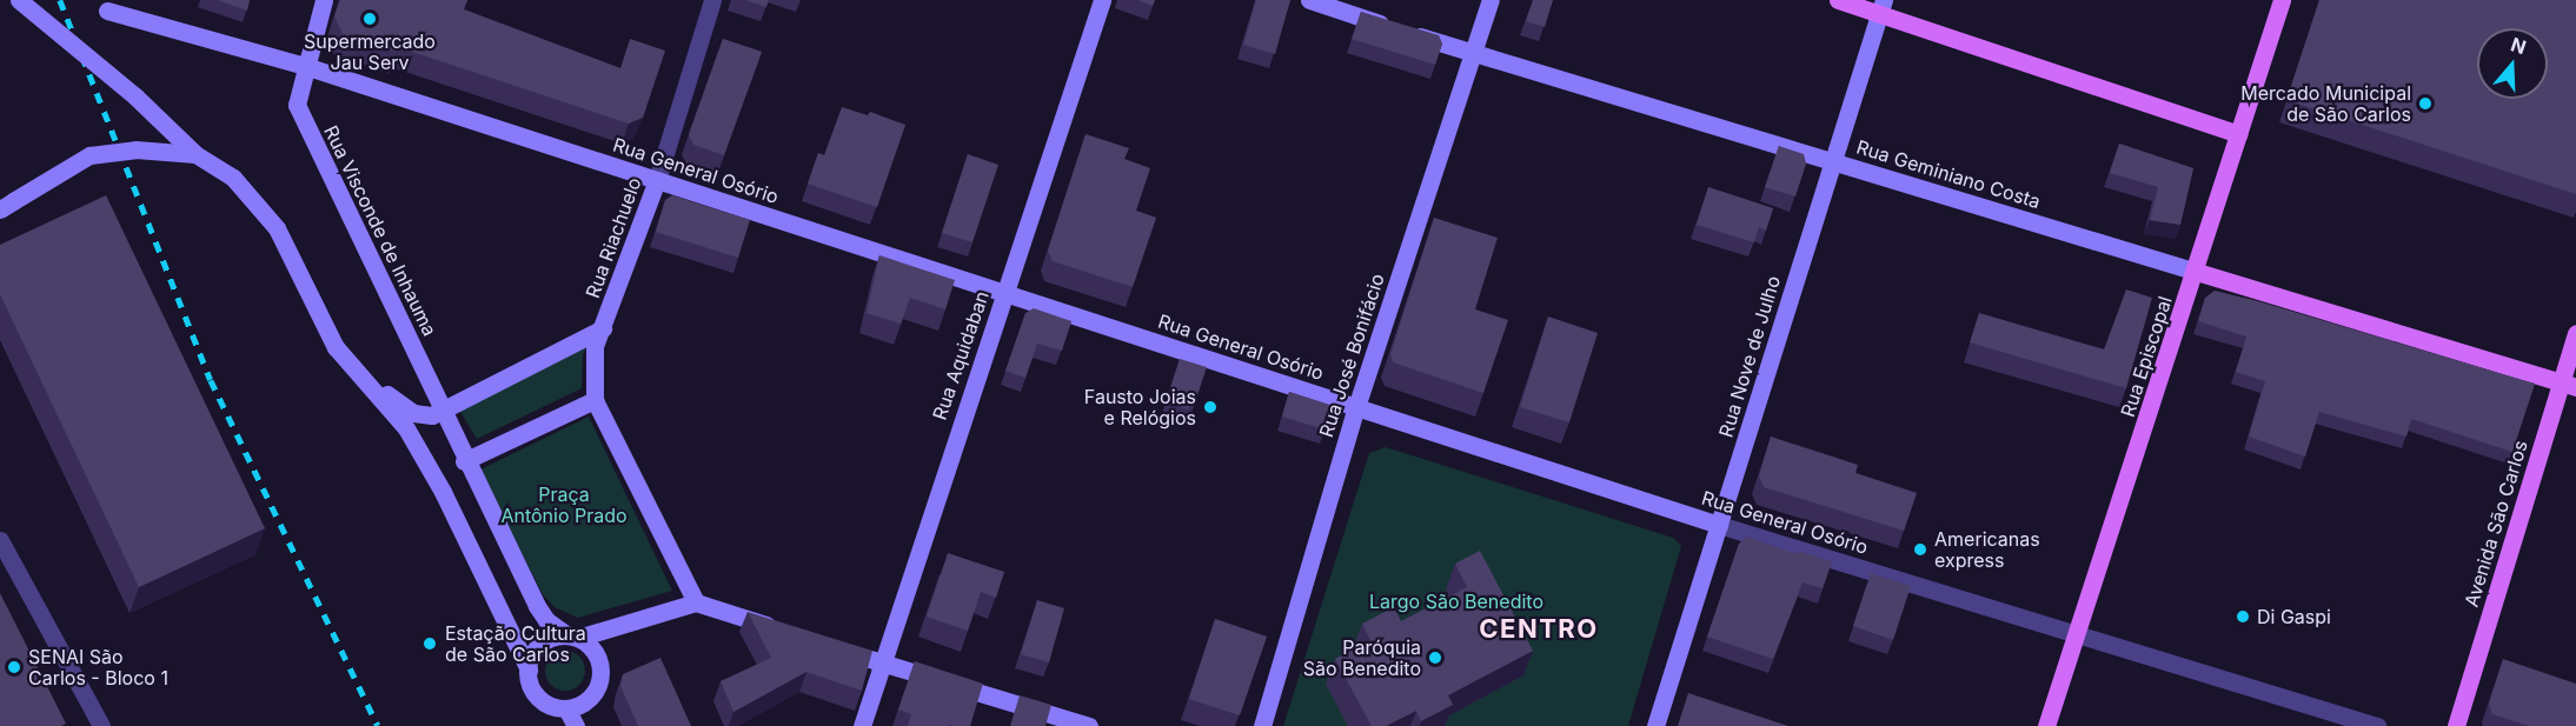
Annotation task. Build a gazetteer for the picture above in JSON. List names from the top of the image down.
{
  "streets": {
    "main road": ["Rua Geminiano Costa", "Rua Episcopal", "Avenida São Carlos"],
    "street": [
      "Rua General Osório",
      "Rua Visconde de Inhauma",
      "Rua Riachuelo",
      "Rua Aquidaban",
      "Rua José Bonifácio",
      "Rua Nove de Julho"
    ]
  },
  "crossings": [
    ["Rua General Osório", "Rua Visconde de Inhauma"],
    ["Rua General Osório", "Rua Riachuelo"],
    ["Rua General Osório", "Rua Aquidaban"],
    ["Rua General Osório", "Rua José Bonifácio"],
    ["Rua General Osório", "Rua Nove de Julho"],
    ["Rua General Osório", "Rua Episcopal"],
    ["Rua Geminiano Costa", "Rua José Bonifácio"],
    ["Rua Geminiano Costa", "Rua Nove de Julho"],
    ["Rua Geminiano Costa", "Rua Episcopal"],
    ["Rua Geminiano Costa", "Avenida São Carlos"]
  ],
  "districts": ["CENTRO"],
  "parks": ["Praça Antônio Prado", "Largo São Benedito"],
  "places": [
    "Supermercado Jau Serv",
    "Mercado Municipal de São Carlos",
    "Fausto Joias e Relógios",
    "Americanas express",
    "Di Gaspi",
    "Estação Cultura de São Carlos",
    "Paróquia São Benedito",
    "SENAI São Carlos - Bloco 1"
  ],
  "north": "top"
}
